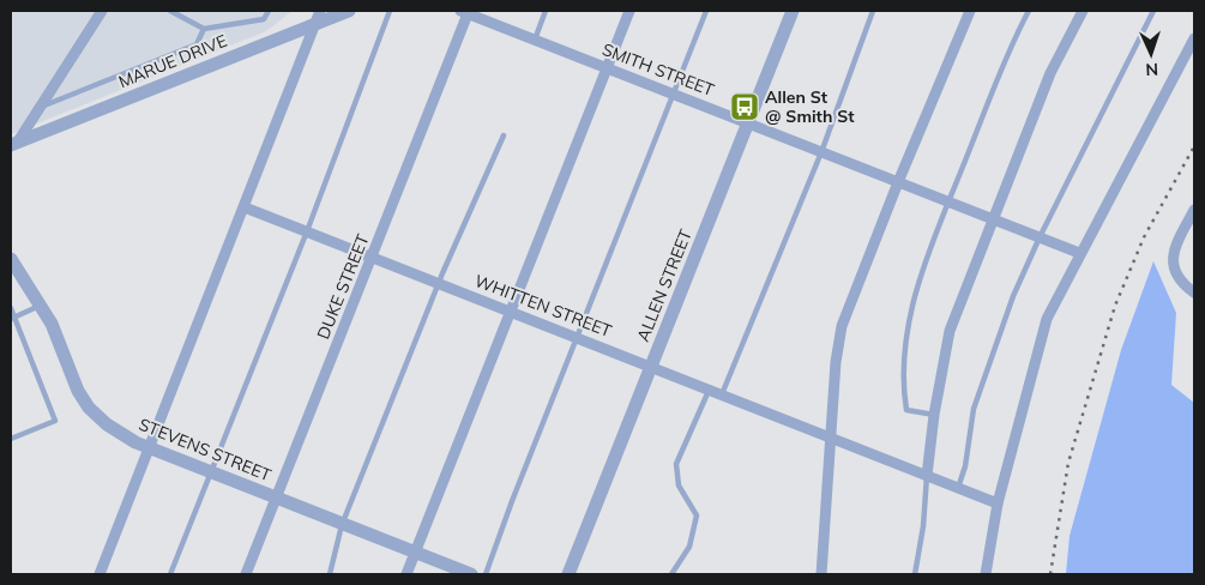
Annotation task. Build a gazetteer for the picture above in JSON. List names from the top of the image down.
{
  "streets": {
    "street": [
      "MARUE DRIVE",
      "SMITH STREET",
      "ALLEN STREET",
      "DUKE STREET",
      "WHITTEN STREET",
      "STEVENS STREET"
    ]
  },
  "crossings": [
    ["SMITH STREET", "ALLEN STREET"],
    ["SMITH STREET", "DUKE STREET"],
    ["ALLEN STREET", "WHITTEN STREET"],
    ["DUKE STREET", "WHITTEN STREET"],
    ["DUKE STREET", "STEVENS STREET"]
  ],
  "places": {
    "bus stop": ["Allen St @ Smith St"]
  },
  "north": "bottom"
}
